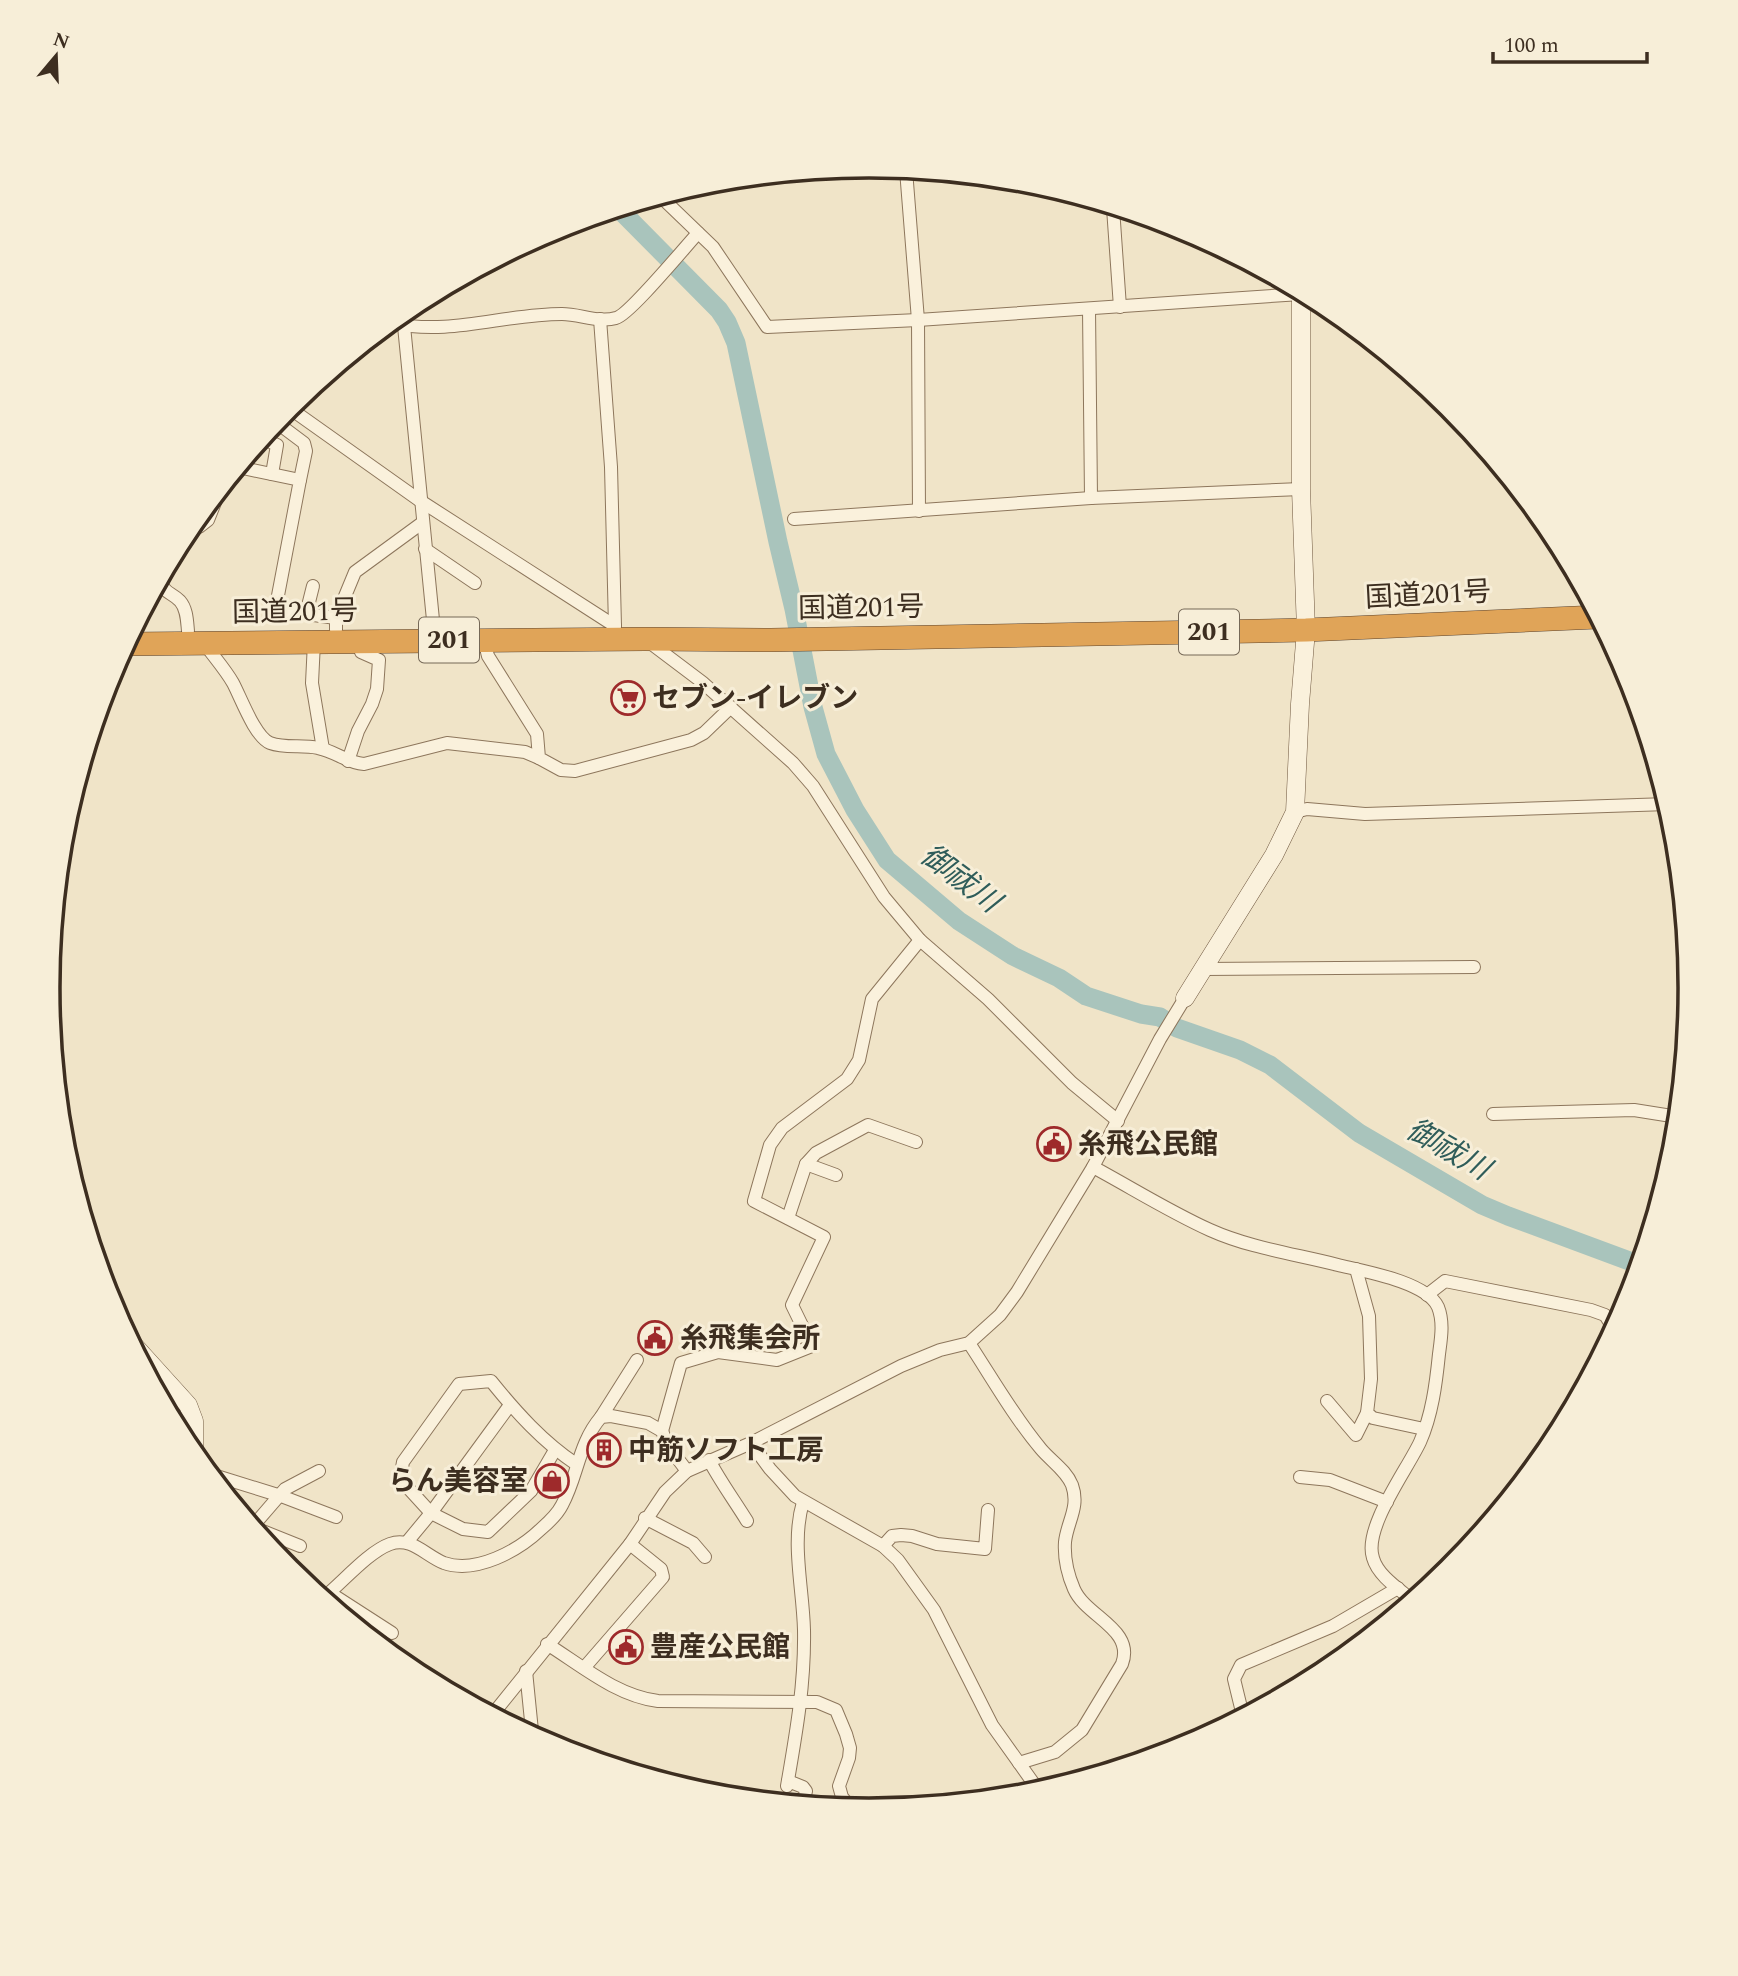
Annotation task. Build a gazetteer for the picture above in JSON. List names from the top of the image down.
{
  "streets": {
    "highway": ["国道201号", "201"]
  },
  "water": ["御祓川"],
  "places": {
    "supermarket": ["セブン-イレブン"],
    "public building": ["糸飛公民館", "糸飛集会所", "豊産公民館"],
    "building": ["中筋ソフト工房"],
    "shop": ["らん美容室"]
  },
  "scale_bar": "100 m",
  "north": "top"
}
